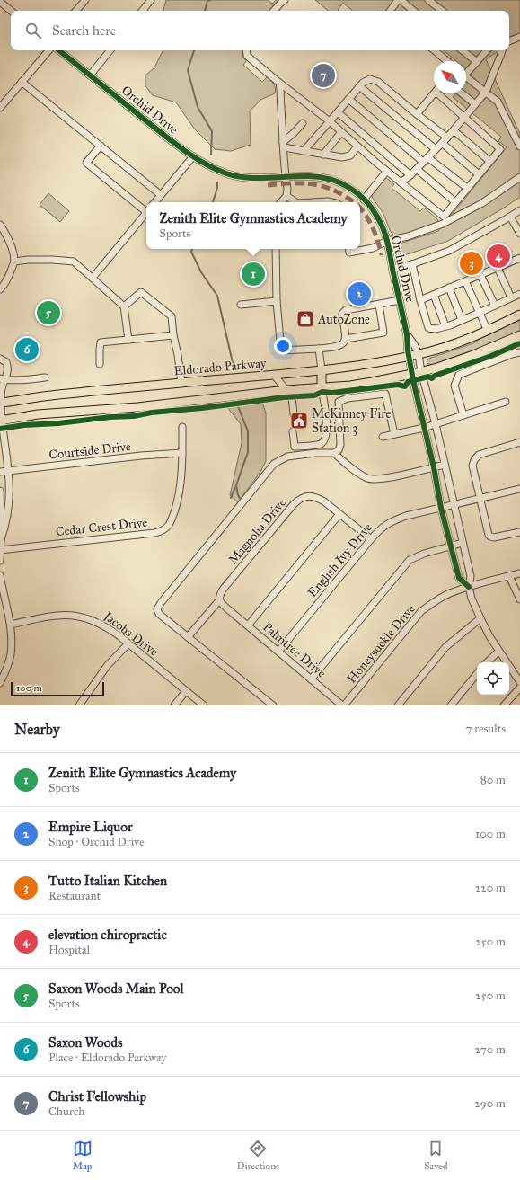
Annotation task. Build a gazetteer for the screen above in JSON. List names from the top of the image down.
{
  "streets": {
    "main road": ["Eldorado Parkway"],
    "street": [
      "Orchid Drive",
      "Courtside Drive",
      "Cedar Crest Drive",
      "Magnolia Drive",
      "English Ivy Drive",
      "Jacobs Drive",
      "Honeysuckle Drive",
      "Palmtree Drive"
    ]
  },
  "crossings": [
    ["Orchid Drive", "Eldorado Parkway"],
    ["Orchid Drive", "English Ivy Drive"],
    ["Orchid Drive", "Honeysuckle Drive"],
    ["Courtside Drive", "Cedar Crest Drive"],
    ["Magnolia Drive", "English Ivy Drive"],
    ["Magnolia Drive", "Palmtree Drive"],
    ["English Ivy Drive", "Palmtree Drive"],
    ["Honeysuckle Drive", "Palmtree Drive"]
  ],
  "places": {
    "shop": ["AutoZone"],
    "public building": ["McKinney Fire Station 3"]
  },
  "scale_bar": "100 m",
  "north": "top left",
  "page": {
    "search": "Search here",
    "pins": [
      "7",
      "4",
      "3",
      "1",
      "2",
      "5",
      "6"
    ],
    "popup": ["Zenith Elite Gymnastics Academy", "Sports"],
    "scale": "100 m",
    "heading": ["Nearby", "7 results"],
    "list": [
      {
        "mark": "1",
        "name": "Zenith Elite Gymnastics Academy",
        "note": "Sports",
        "value": "80 m"
      },
      {
        "mark": "2",
        "name": "Empire Liquor",
        "note": "Shop · Orchid Drive",
        "value": "100 m"
      },
      {
        "mark": "3",
        "name": "Tutto Italian Kitchen",
        "note": "Restaurant",
        "value": "220 m"
      },
      {
        "mark": "4",
        "name": "elevation chiropractic",
        "note": "Hospital",
        "value": "250 m"
      },
      {
        "mark": "5",
        "name": "Saxon Woods Main Pool",
        "note": "Sports",
        "value": "250 m"
      },
      {
        "mark": "6",
        "name": "Saxon Woods",
        "note": "Place · Eldorado Parkway",
        "value": "270 m"
      },
      {
        "mark": "7",
        "name": "Christ Fellowship",
        "note": "Church",
        "value": "290 m"
      }
    ],
    "nav": ["Map", "Directions", "Saved"]
  }
}
